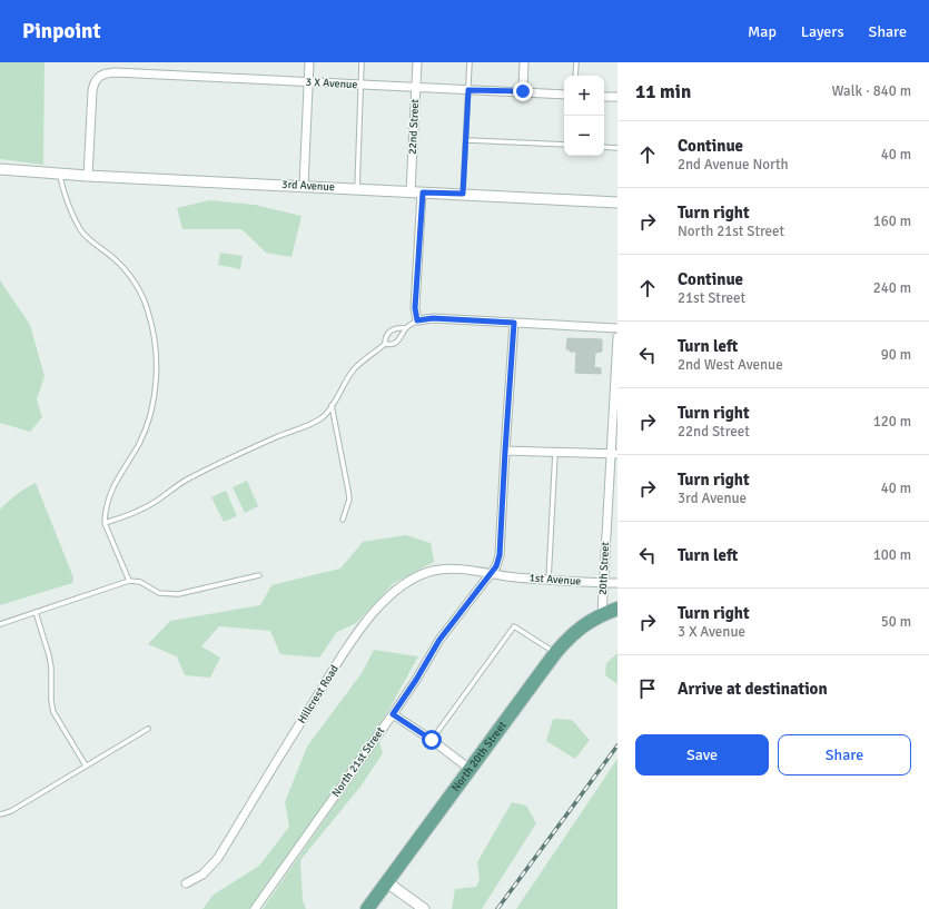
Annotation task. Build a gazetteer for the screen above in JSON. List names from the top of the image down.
{
  "streets": {
    "main road": ["North 20th Street"],
    "street": [
      "3 X Avenue",
      "22nd Street",
      "3rd Avenue",
      "20th Street",
      "1st Avenue",
      "Hillcrest Road",
      "North 21st Street"
    ]
  },
  "crossings": [
    ["3 X Avenue", "22nd Street"],
    ["3 X Avenue", "3rd Avenue"],
    ["22nd Street", "3rd Avenue"],
    ["20th Street", "1st Avenue"],
    ["20th Street", "North 20th Street"],
    ["1st Avenue", "Hillcrest Road"],
    ["1st Avenue", "North 21st Street"],
    ["Hillcrest Road", "North 21st Street"]
  ],
  "page": {
    "header": "Pinpoint",
    "nav": ["Map", "Layers", "Share"],
    "heading": ["11 min", "Walk · 840 m"],
    "map_buttons": ["+", "−"],
    "list": [
      ["Continue", "2nd Avenue North", "40 m"],
      ["Turn right", "North 21st Street", "160 m"],
      ["Continue", "21st Street", "240 m"],
      ["Turn left", "2nd West Avenue", "90 m"],
      ["Turn right", "22nd Street", "120 m"],
      ["Turn right", "3rd Avenue", "40 m"],
      ["Turn left", "100 m"],
      ["Turn right", "3 X Avenue", "50 m"],
      "Arrive at destination"
    ],
    "buttons": ["Save", "Share"]
  }
}
